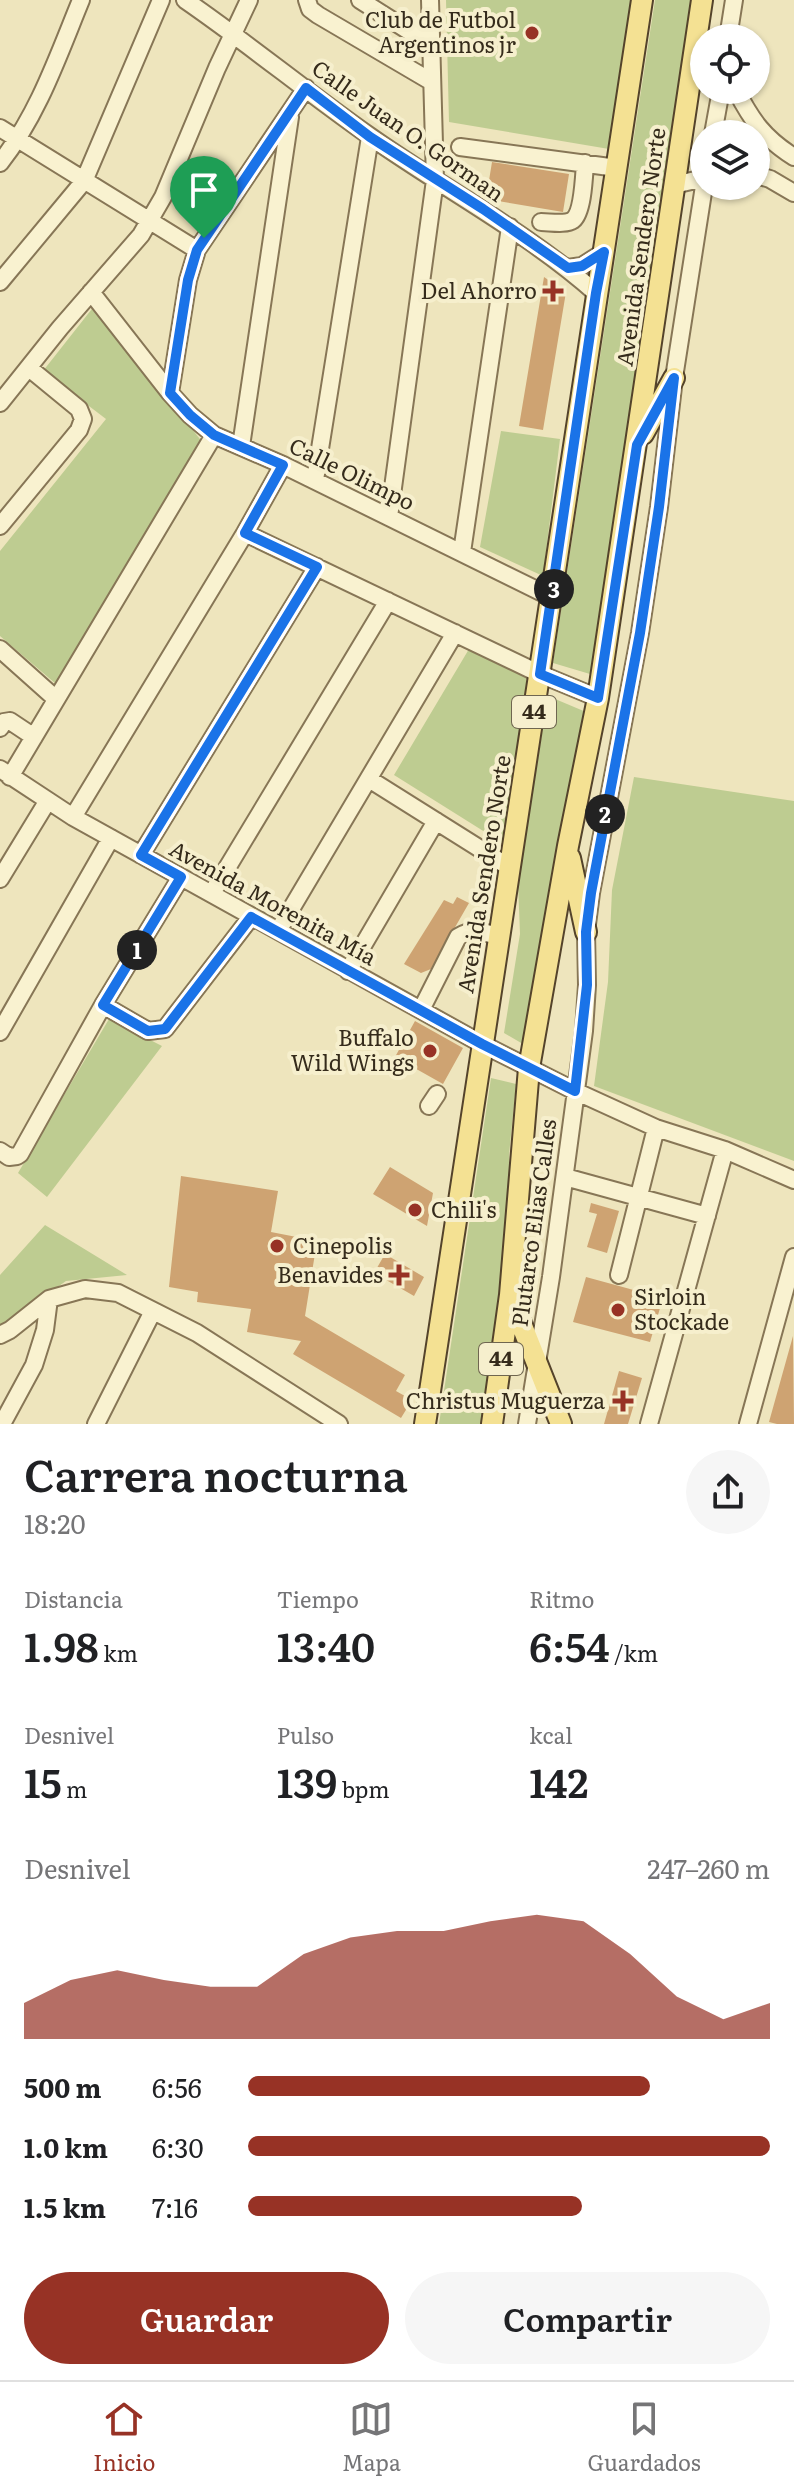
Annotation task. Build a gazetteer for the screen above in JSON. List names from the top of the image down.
{
  "streets": {
    "main road": ["Avenida Sendero Norte", "44"],
    "street": [
      "Calle Juan O. Gorman",
      "Calle Olimpo",
      "Avenida Morenita Mía",
      "Plutarco Elias Calles"
    ]
  },
  "crossings": [
    ["Calle Juan O. Gorman", "Avenida Sendero Norte"],
    ["Avenida Sendero Norte", "Calle Olimpo"],
    ["Avenida Sendero Norte", "44"],
    ["Avenida Sendero Norte", "Avenida Morenita Mía"],
    ["44", "Avenida Morenita Mía"],
    ["Avenida Morenita Mía", "Plutarco Elias Calles"]
  ],
  "places": {
    "other": [
      "Club de Futbol Argentinos jr",
      "Buffalo Wild Wings",
      "Chili's",
      "Cinepolis",
      "Sirloin Stockade"
    ],
    "health": ["Del Ahorro", "Benavides", "Christus Muguerza"]
  },
  "page": {
    "pins": ["3", "2", "1"],
    "heading": ["Carrera nocturna", "18:20"],
    "stats": [
      ["Distancia", "1.98 km"],
      ["Tiempo", "13:40"],
      ["Ritmo", "6:54 /km"],
      ["Desnivel", "15 m"],
      ["Pulso", "139 bpm"],
      ["kcal", "142"]
    ],
    "chart": ["Desnivel", "247–260 m"],
    "list": [
      {
        "name": "500 m",
        "note": "6:56"
      },
      {
        "name": "1.0 km",
        "note": "6:30"
      },
      {
        "name": "1.5 km",
        "note": "7:16"
      }
    ],
    "buttons": ["Guardar", "Compartir"],
    "tabs": ["Inicio", "Mapa", "Guardados"]
  }
}
